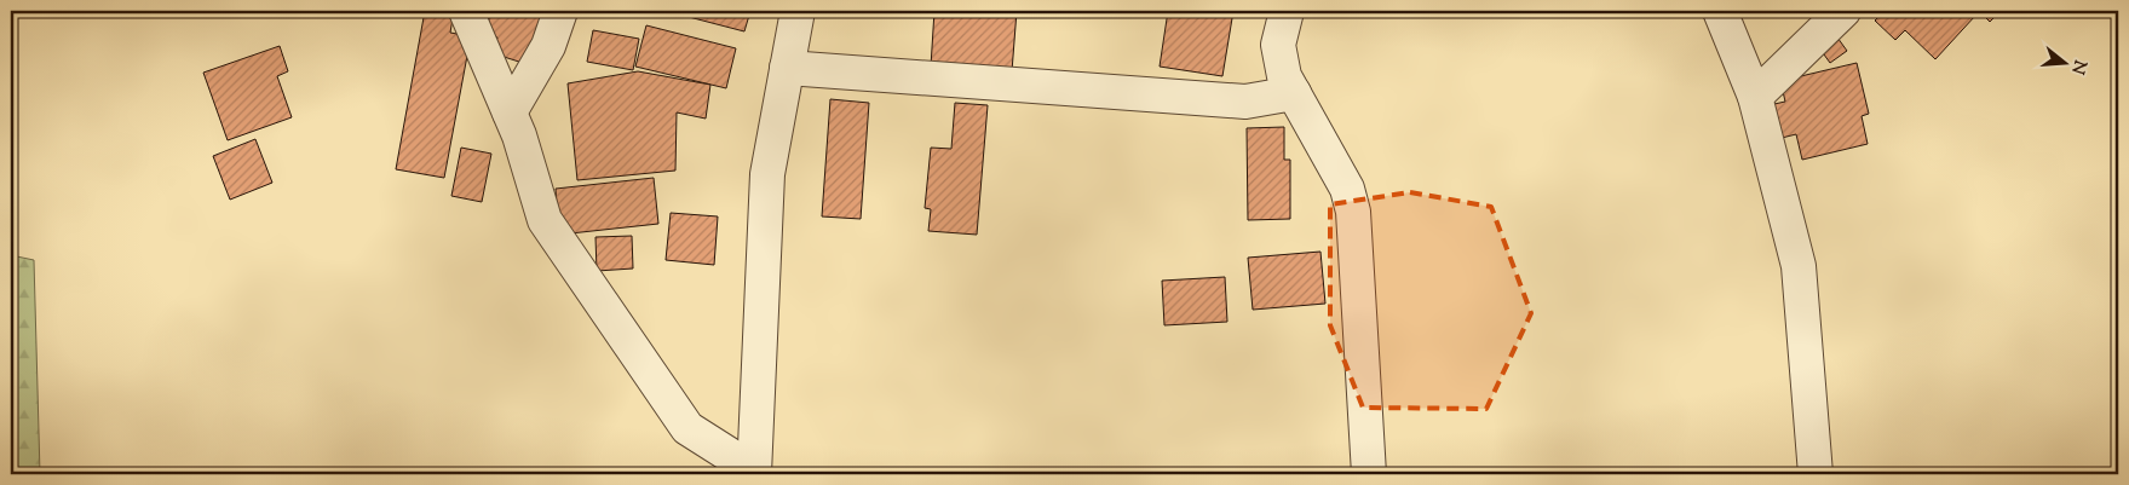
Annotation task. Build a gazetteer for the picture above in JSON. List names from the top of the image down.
{
  "north": "right"
}
